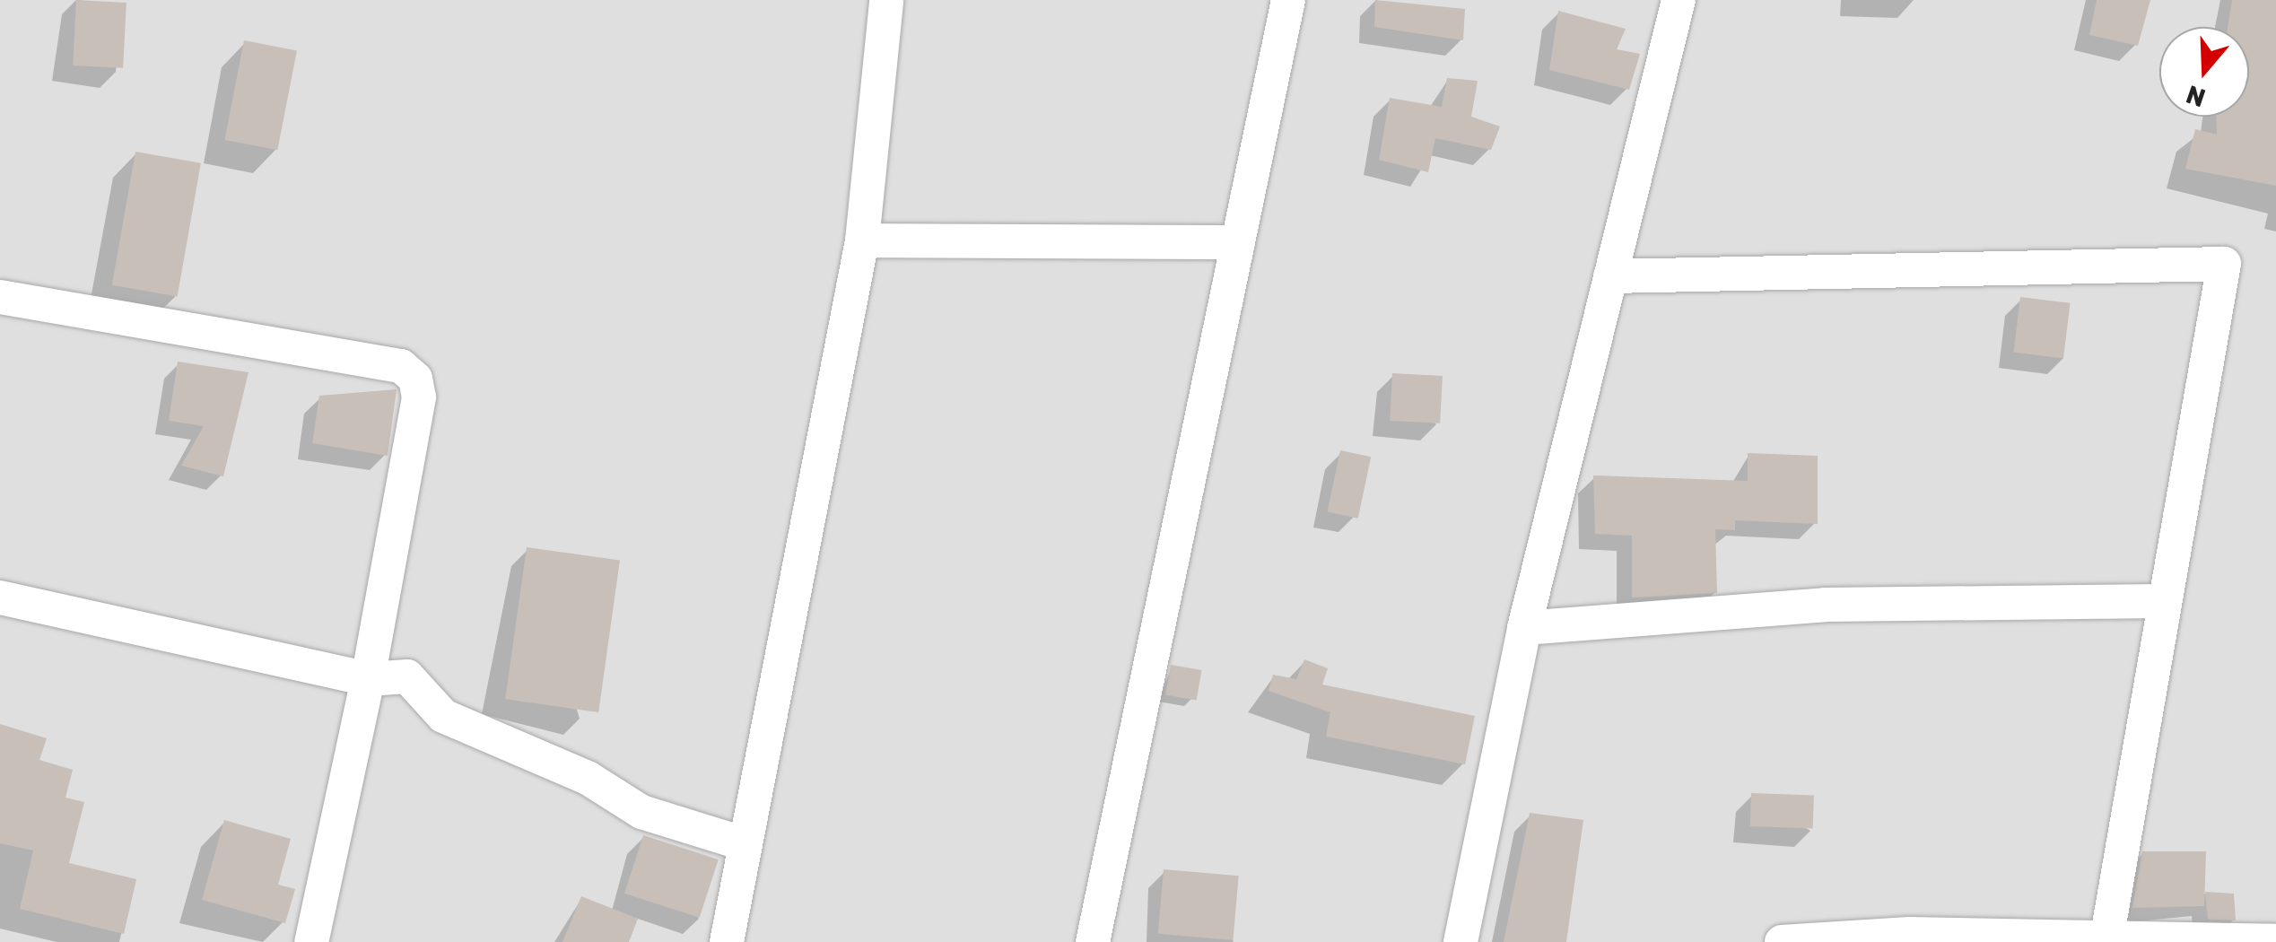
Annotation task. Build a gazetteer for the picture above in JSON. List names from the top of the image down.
{
  "north": "bottom"
}
